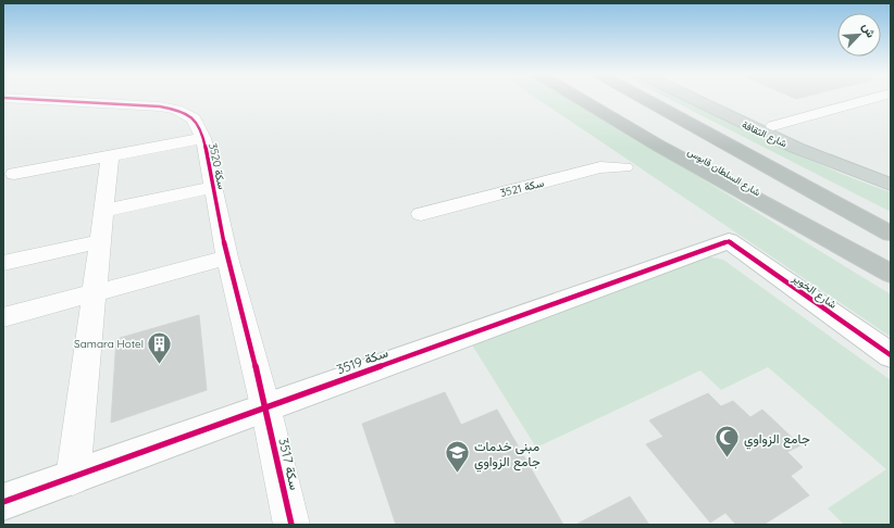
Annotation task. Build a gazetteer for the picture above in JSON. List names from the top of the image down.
{
  "streets": {
    "highway": ["شارع السلطان قابوس"],
    "main road": ["شارع الثقافة"],
    "street": [
      "سكة 3520",
      "سكة 3521",
      "شارع الخوير",
      "سكة 3519",
      "سكة 3517"
    ]
  },
  "crossings": [
    ["سكة 3520", "سكة 3519"],
    ["سكة 3520", "سكة 3517"],
    ["شارع الخوير", "سكة 3519"],
    ["سكة 3519", "سكة 3517"]
  ],
  "places": {
    "building": ["Samara Hotel"],
    "mosque": ["جامع الزواوي"],
    "school or university": ["مبنى خدمات جامع الزواوي"]
  },
  "north": "top right"
}
